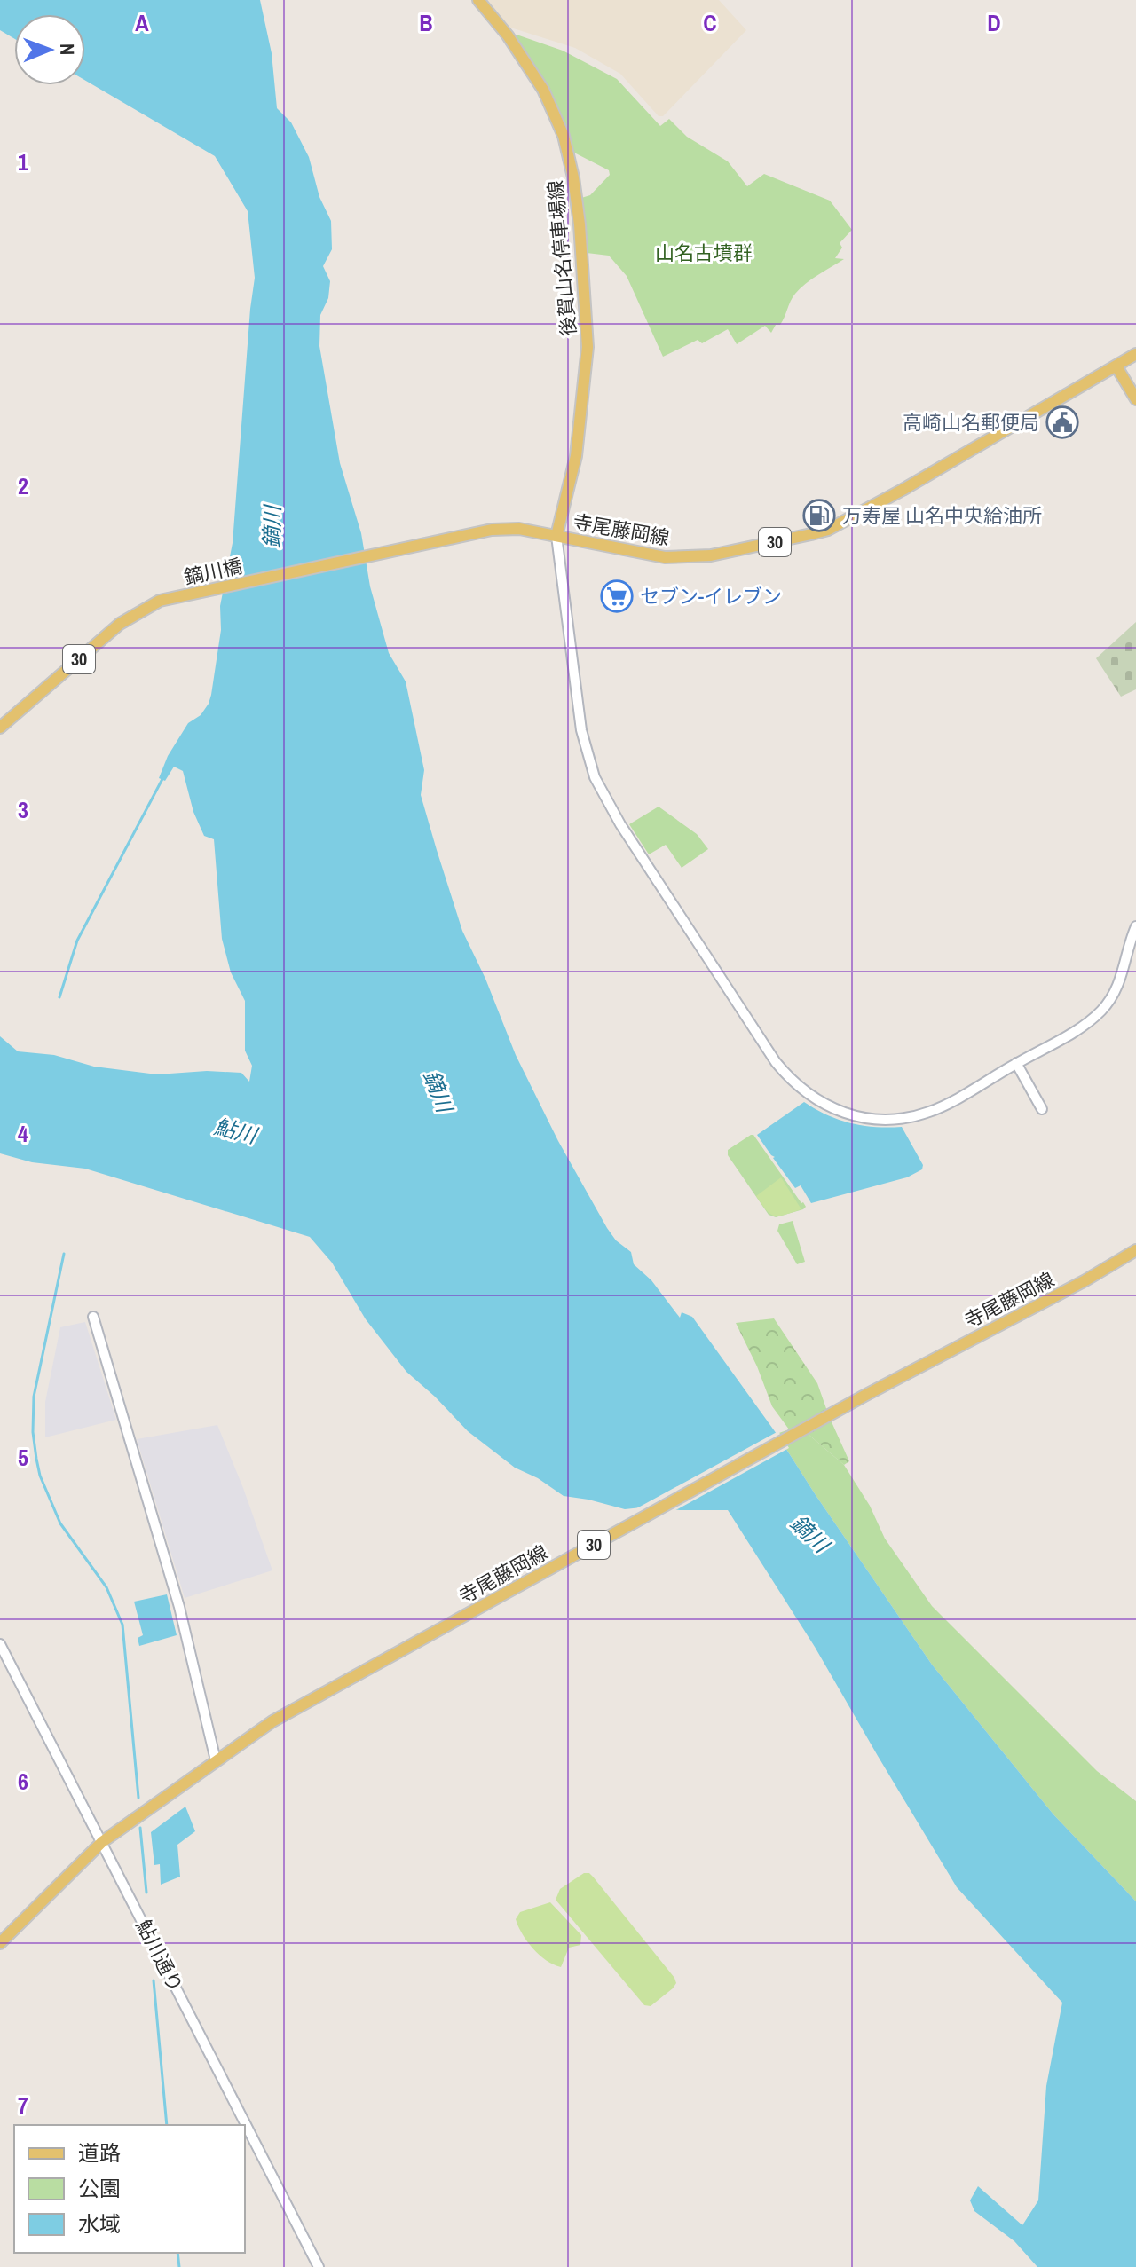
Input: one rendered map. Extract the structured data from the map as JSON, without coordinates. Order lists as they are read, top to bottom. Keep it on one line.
{"streets":{"main road":["後賀山名停車場線","寺尾藤岡線","30","鏑川橋"],"street":["鮎川通り"]},"crossings":[["後賀山名停車場線","寺尾藤岡線"],["寺尾藤岡線","鏑川橋"],["寺尾藤岡線","鮎川通り"]],"water":["鏑川","鮎川"],"parks":["山名古墳群"],"places":{"public building":["高崎山名郵便局"],"fuel station":["万寿屋 山名中央給油所"],"supermarket":["セブン-イレブン"]},"legend":["道路","公園","水域"],"north":"right","grid":{"columns":["A","B","C","D"],"rows":["1","2","3","4","5","6","7"]}}
